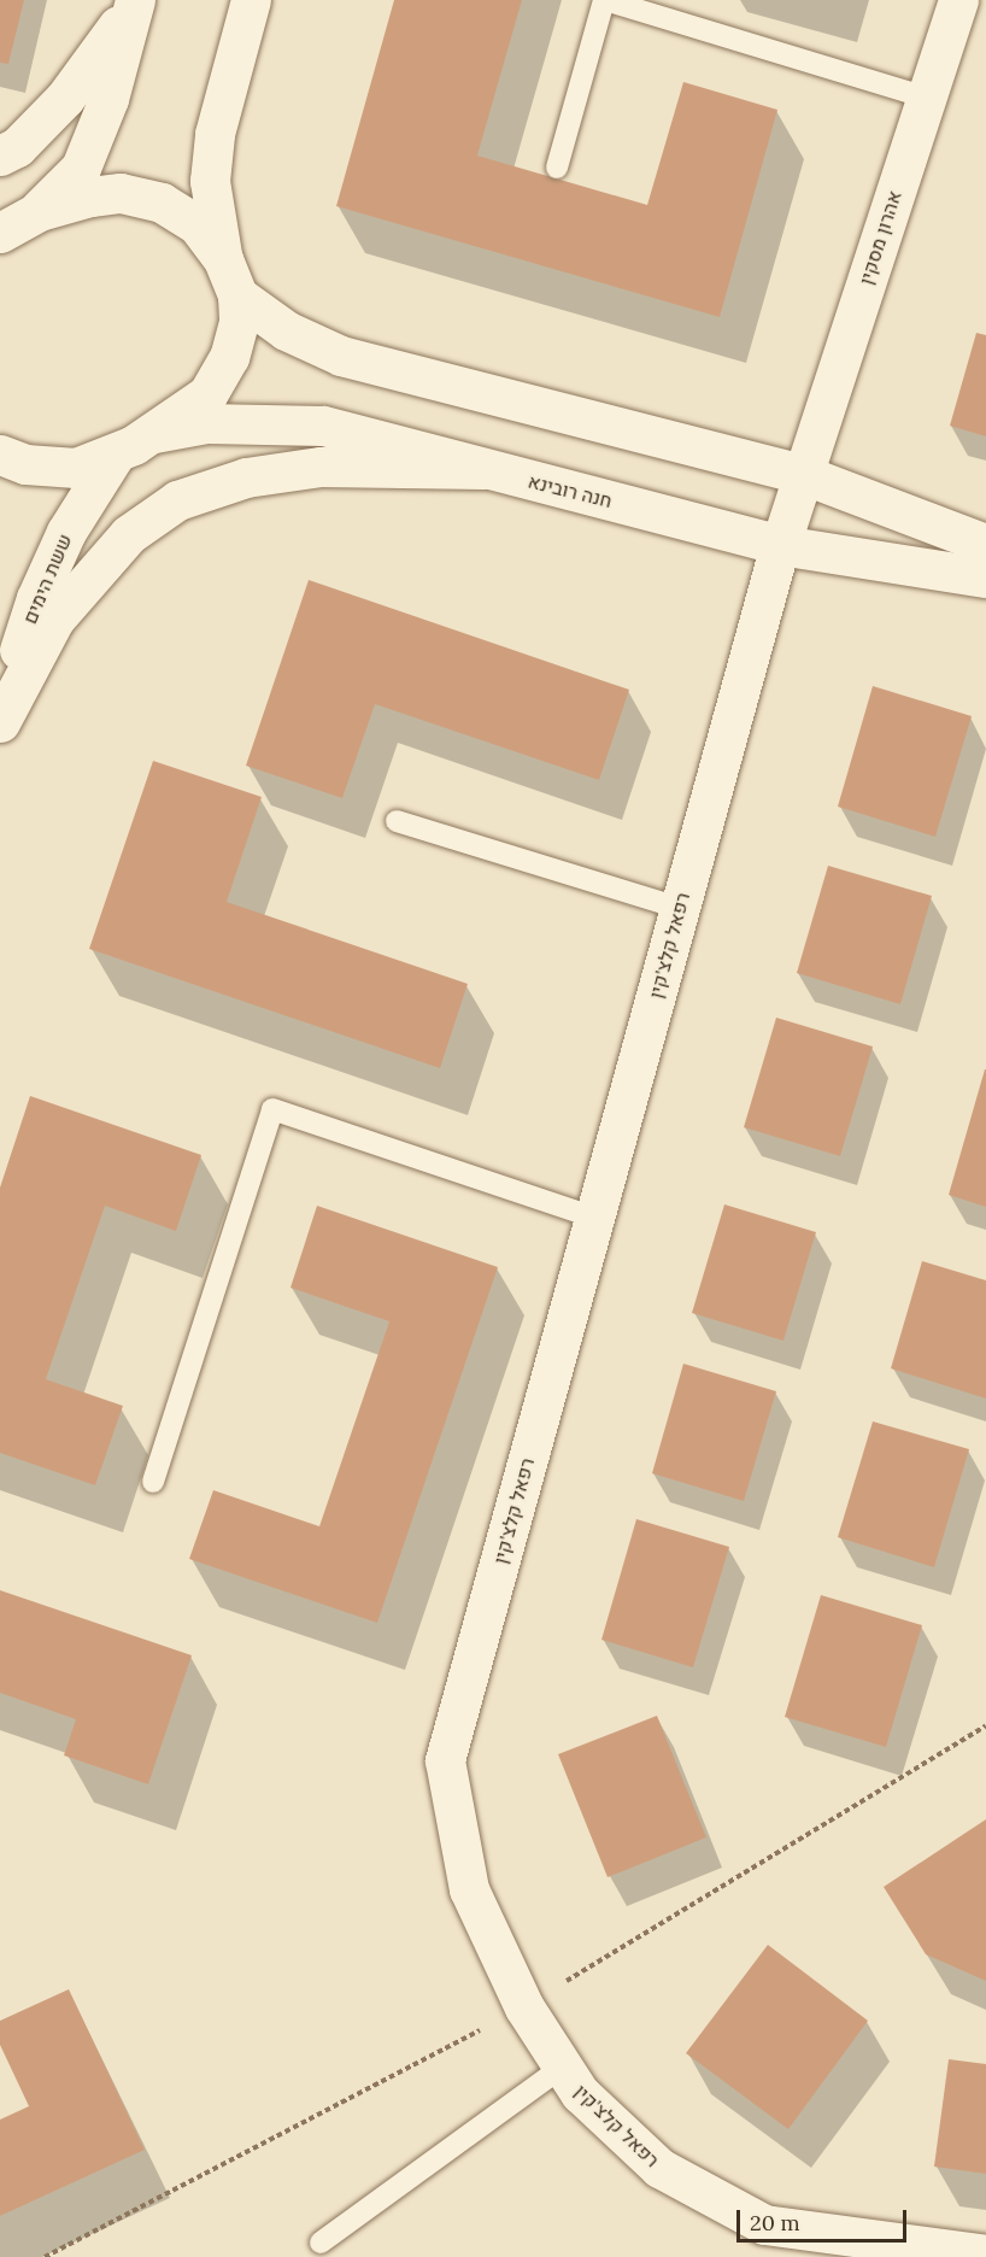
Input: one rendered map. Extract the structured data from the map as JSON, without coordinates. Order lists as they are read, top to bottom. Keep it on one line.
{"streets":{"street":["אהרון מסקין","חנה רובינא","ששת הימים","רפאל קלצ'קין"]},"crossings":[["אהרון מסקין","רפאל קלצ'קין"],["חנה רובינא","רפאל קלצ'קין"]],"scale_bar":"20 m"}
